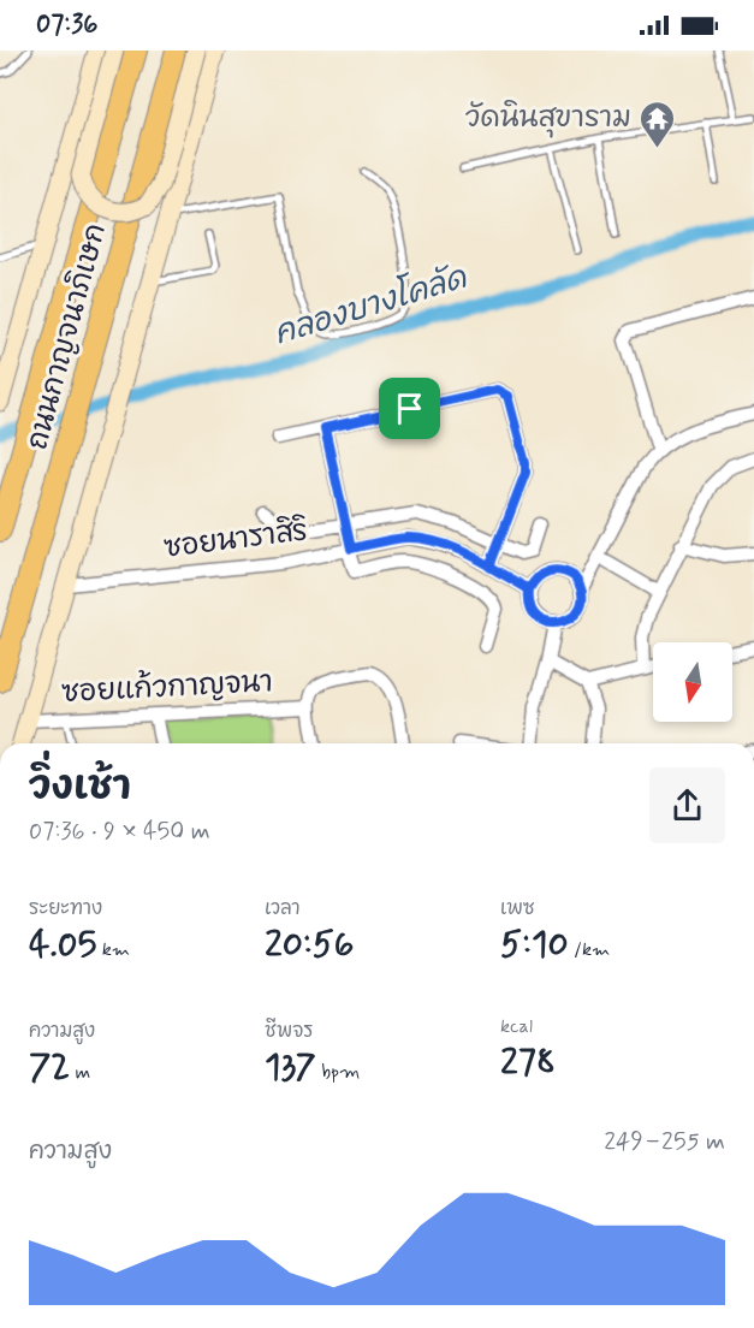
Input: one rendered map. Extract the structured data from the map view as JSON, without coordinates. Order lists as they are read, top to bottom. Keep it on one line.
{"streets":{"highway":["ถนนกาญจนาภิเษก"],"street":["ซอยนาราสิริ","ซอยแก้วกาญจนา"]},"water":["คลองบางโคลัด"],"places":{"temple":["วัดนินสุขาราม"]},"north":"bottom","page":{"status":"07:36","heading":["วิ่งเช้า","07:36 · 9 × 450 m"],"stats":[["ระยะทาง","4.05 km"],["เวลา","20:56"],["เพซ","5:10 /km"],["ความสูง","72 m"],["ชีพจร","137 bpm"],["kcal","278"]],"chart":["ความสูง","249–255 m"]}}
